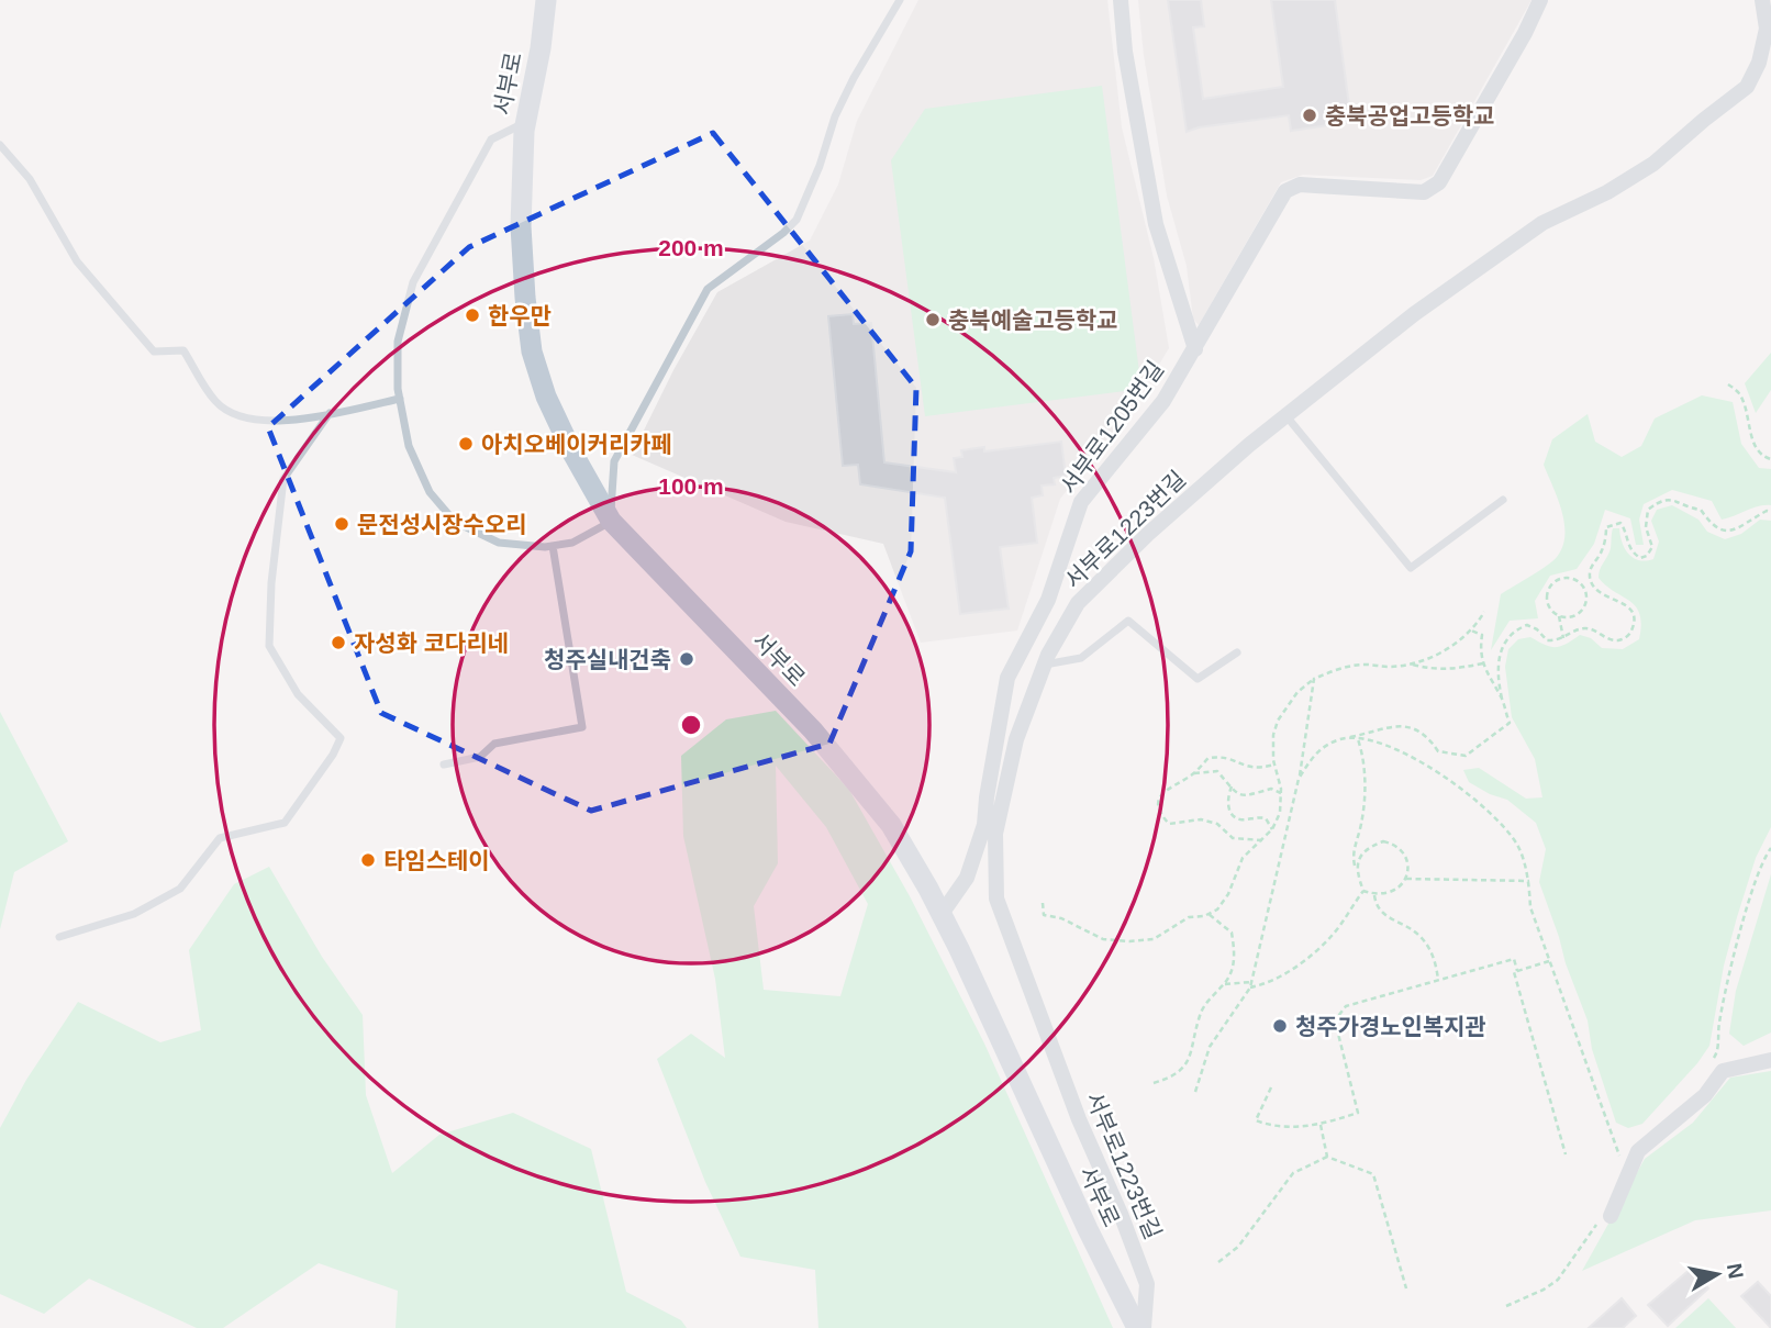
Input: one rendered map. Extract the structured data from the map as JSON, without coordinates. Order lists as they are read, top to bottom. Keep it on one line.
{"streets":{"main road":["서부로"],"street":["서부로1205번길","서부로1223번길"]},"crossings":[["서부로","서부로1205번길"],["서부로","서부로1223번길"]],"places":["충북공업고등학교","한우만","충북예술고등학교","아치오베이커리카페","문전성시장수오리","자성화 코다리네","청주실내건축","타임스테이","청주가경노인복지관"],"north":"right","rings":["200 m","100 m"]}
